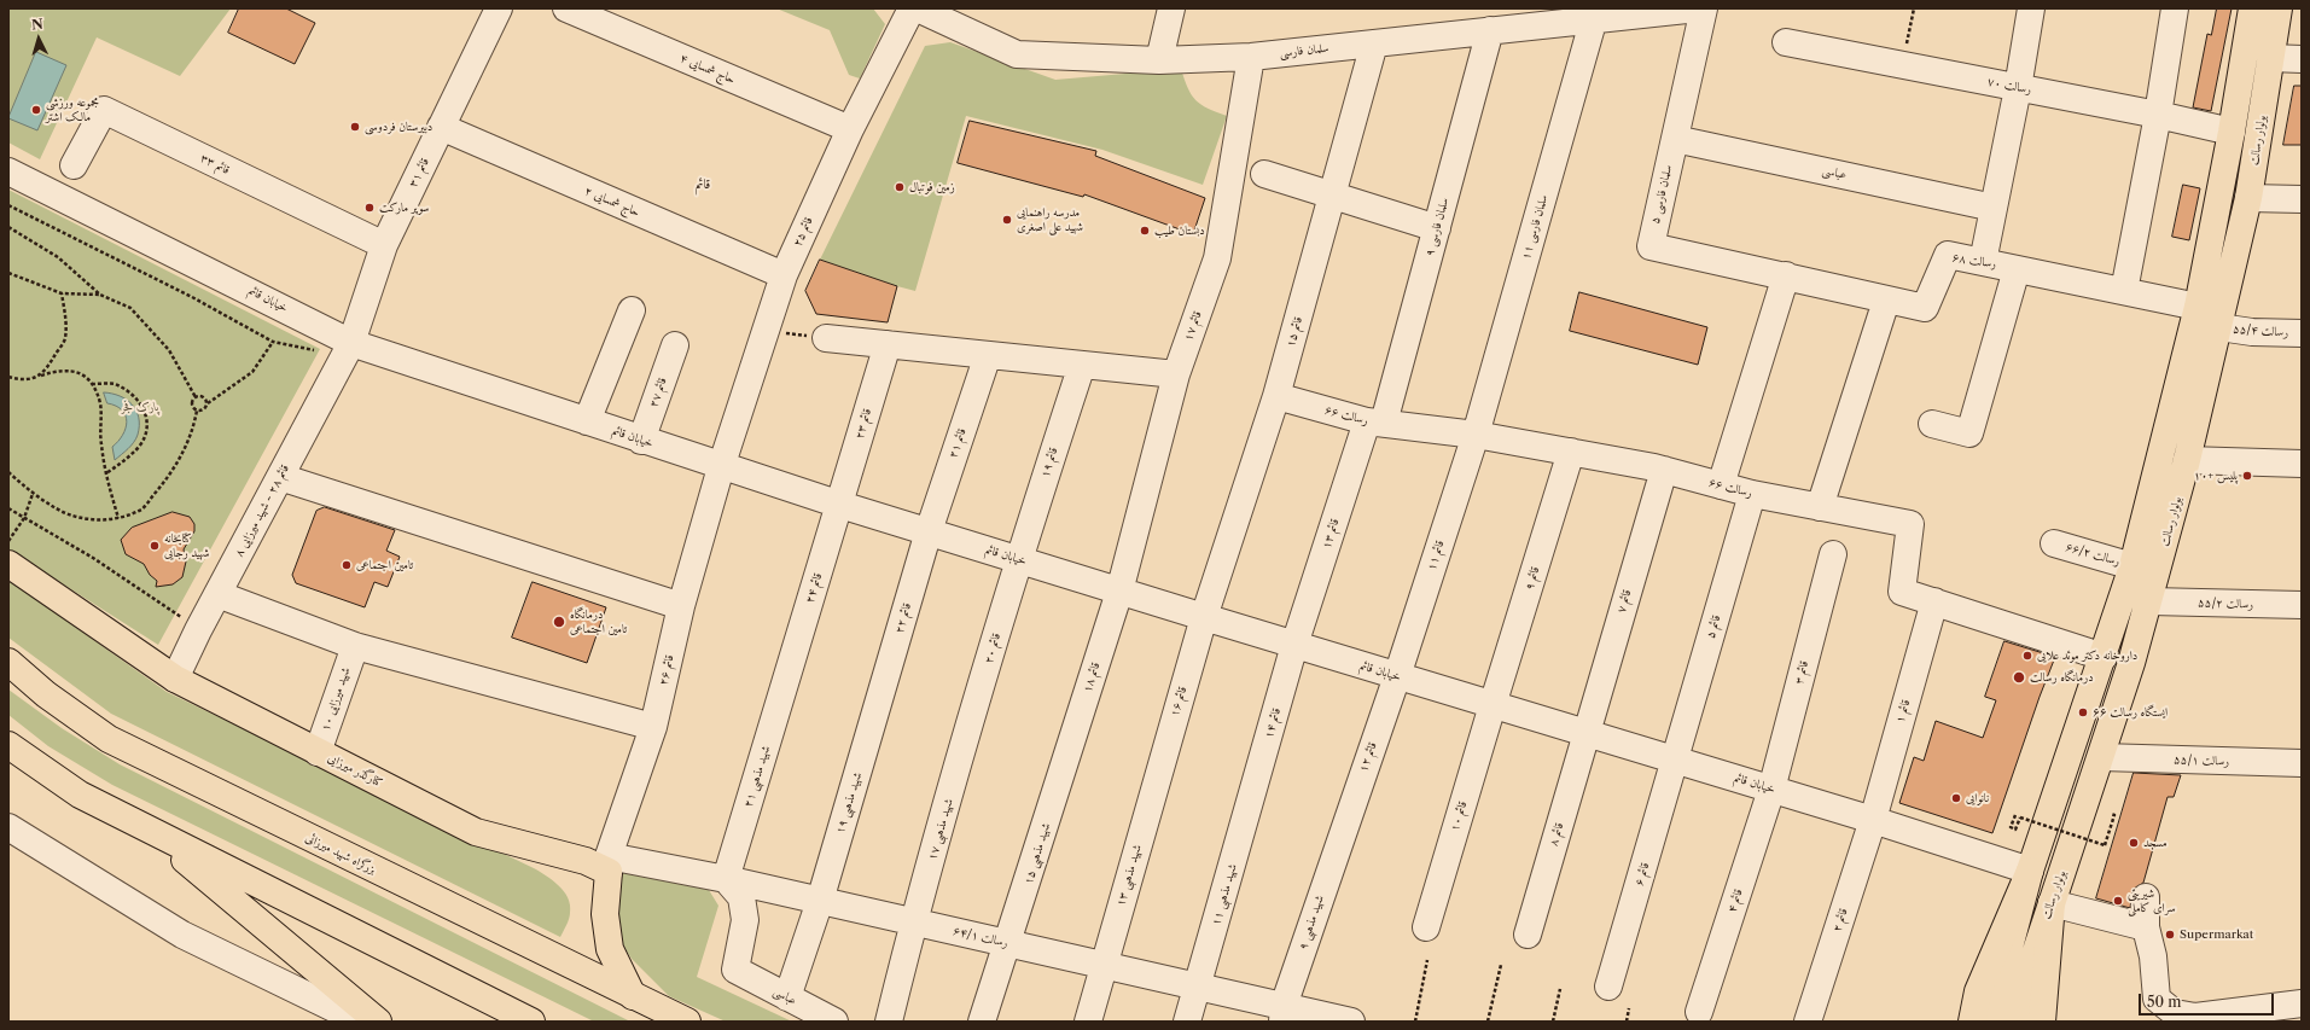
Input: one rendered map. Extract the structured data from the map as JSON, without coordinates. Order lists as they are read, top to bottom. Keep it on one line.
{"streets":{"main road":["بولوار رسالت","کنارگذر میرزایی","بزرگراه شهید میرزائی"],"street":["سلمان فارسی","حاج شمسایی ۴","رسالت ۷۰","قائم ۳۳","قائم ۳۱","عباسی","سلمان فارسی ۵","حاج شمسایی ۲","سلمان فارسی ۹","سلمان فارسی ۱۱","قائم ۲۵","رسالت ۶۸","خیابان قائم","قائم ۱۷","رسالت ۵۵/۴","قائم ۱۵","قائم ۲۷","رسالت ۶۶","قائم ۲۳","قائم ۲۱","قائم ۱۹","قائم ۲۸ - شهید میرزایی ۸","قائم ۱۳","رسالت ۶۶/۲","قائم ۱۱","قائم ۹","قائم ۲۴","قائم ۷","رسالت ۵۵/۲","قائم ۲۲","قائم ۵","قائم ۲۰","قائم ۲۶","قائم ۳","قائم ۱۸","شهید میرزایی ۱۰","قائم ۱۶","قائم ۱","قائم ۱۴","قائم ۱۲","رسالت ۵۵/۱","شهید مذهبی ۲۱","شهید مذهبی ۱۹","قائم ۱۰","شهید مذهبی ۱۷","قائم ۸","شهید مذهبی ۱۵","قائم ۶","شهید مذهبی ۱۳","شهید مذهبی ۱۱","قائم ۴","قائم ۲","شهید مذهبی ۹","رسالت ۶۴/۱"]},"crossings":[["سلمان فارسی","سلمان فارسی ۹"],["سلمان فارسی","سلمان فارسی ۱۱"],["سلمان فارسی","قائم ۱۷"],["سلمان فارسی","قائم ۱۵"],["حاج شمسایی ۴","قائم ۲۵"],["بولوار رسالت","رسالت ۵۵/۴"],["بولوار رسالت","رسالت ۵۵/۲"],["بولوار رسالت","رسالت ۵۵/۱"],["قائم ۳۳","قائم ۳۱"],["قائم ۳۱","حاج شمسایی ۲"],["قائم ۳۱","خیابان قائم"],["قائم ۳۱","قائم ۲۸ - شهید میرزایی ۸"],["عباسی","سلمان فارسی ۵"],["عباسی","شهید مذهبی ۲۱"],["عباسی","شهید مذهبی ۱۹"],["عباسی","رسالت ۶۴/۱"],["سلمان فارسی ۵","رسالت ۶۸"],["حاج شمسایی ۲","قائم ۲۵"],["سلمان فارسی ۹","رسالت ۶۶"],["سلمان فارسی ۹","قائم ۱۳"],["سلمان فارسی ۱۱","رسالت ۶۶"],["سلمان فارسی ۱۱","قائم ۱۱"],["قائم ۲۵","خیابان قائم"],["قائم ۲۵","قائم ۲۶"],["خیابان قائم","قائم ۱۷"],["خیابان قائم","قائم ۱۵"],["خیابان قائم","قائم ۲۷"],["خیابان قائم","قائم ۲۳"],["خیابان قائم","قائم ۲۱"],["خیابان قائم","قائم ۱۹"],["خیابان قائم","قائم ۲۸ - شهید میرزایی ۸"],["خیابان قائم","قائم ۱۳"],["خیابان قائم","قائم ۱۱"],["خیابان قائم","قائم ۹"],["خیابان قائم","قائم ۲۴"],["خیابان قائم","قائم ۷"],["خیابان قائم","قائم ۲۲"],["خیابان قائم","قائم ۵"],["خیابان قائم","قائم ۲۰"],["خیابان قائم","قائم ۲۶"],["خیابان قائم","قائم ۳"],["خیابان قائم","قائم ۱۸"],["خیابان قائم","قائم ۱۶"],["خیابان قائم","قائم ۱"],["خیابان قائم","قائم ۱۴"],["خیابان قائم","قائم ۱۲"],["خیابان قائم","قائم ۱۰"],["خیابان قائم","قائم ۸"],["خیابان قائم","قائم ۶"],["خیابان قائم","قائم ۴"],["خیابان قائم","قائم ۲"],["قائم ۱۷","قائم ۱۸"],["قائم ۱۵","رسالت ۶۶"],["قائم ۱۵","قائم ۱۶"],["رسالت ۶۶","قائم ۱۳"],["رسالت ۶۶","قائم ۱۱"],["رسالت ۶۶","قائم ۹"],["رسالت ۶۶","قائم ۷"],["رسالت ۶۶","قائم ۵"],["رسالت ۶۶","قائم ۱"],["قائم ۲۳","قائم ۲۴"],["قائم ۲۱","قائم ۲۲"],["قائم ۱۹","قائم ۲۰"],["قائم ۲۸ - شهید میرزایی ۸","کنارگذر میرزایی"],["قائم ۱۳","قائم ۱۴"],["قائم ۱۱","قائم ۱۲"],["قائم ۹","قائم ۱۰"],["قائم ۲۴","شهید مذهبی ۲۱"],["قائم ۷","قائم ۸"],["قائم ۲۲","شهید مذهبی ۱۹"],["قائم ۵","قائم ۶"],["قائم ۲۰","شهید مذهبی ۱۷"],["قائم ۲۶","کنارگذر میرزایی"],["قائم ۲۶","رسالت ۶۴/۱"],["قائم ۳","قائم ۴"],["قائم ۱۸","شهید مذهبی ۱۵"],["شهید میرزایی ۱۰","کنارگذر میرزایی"],["قائم ۱۶","شهید مذهبی ۱۳"],["قائم ۱","قائم ۲"],["قائم ۱۴","شهید مذهبی ۱۱"],["قائم ۱۲","شهید مذهبی ۹"],["کنارگذر میرزایی","رسالت ۶۴/۱"],["شهید مذهبی ۲۱","رسالت ۶۴/۱"],["شهید مذهبی ۱۹","رسالت ۶۴/۱"],["شهید مذهبی ۱۷","رسالت ۶۴/۱"],["شهید مذهبی ۱۵","رسالت ۶۴/۱"],["شهید مذهبی ۱۳","رسالت ۶۴/۱"],["شهید مذهبی ۱۱","رسالت ۶۴/۱"],["شهید مذهبی ۹","رسالت ۶۴/۱"]],"districts":["قائم"],"parks":["پارک فجر"],"places":["مجموعه ورزشی مالک اشتر","دبیرستان فردوسی","زمین فوتبال","سوپر مارکت","مدرسه راهنمایی شهید علی اصغری","دبستان طیب","پلیس +۱۰","کتابخانه شهید رجایی","تامین اجتماعی","درمانگاه تامین اجتماعی","داروخانه دکتر موئد علایی","درمانگاه رسالت","ایستگاه رسالت ۶۶","نانوایی","مسجد","شیرینی سرای کاملی","Supermarkat"],"scale_bar":"50 m","north":"top"}
